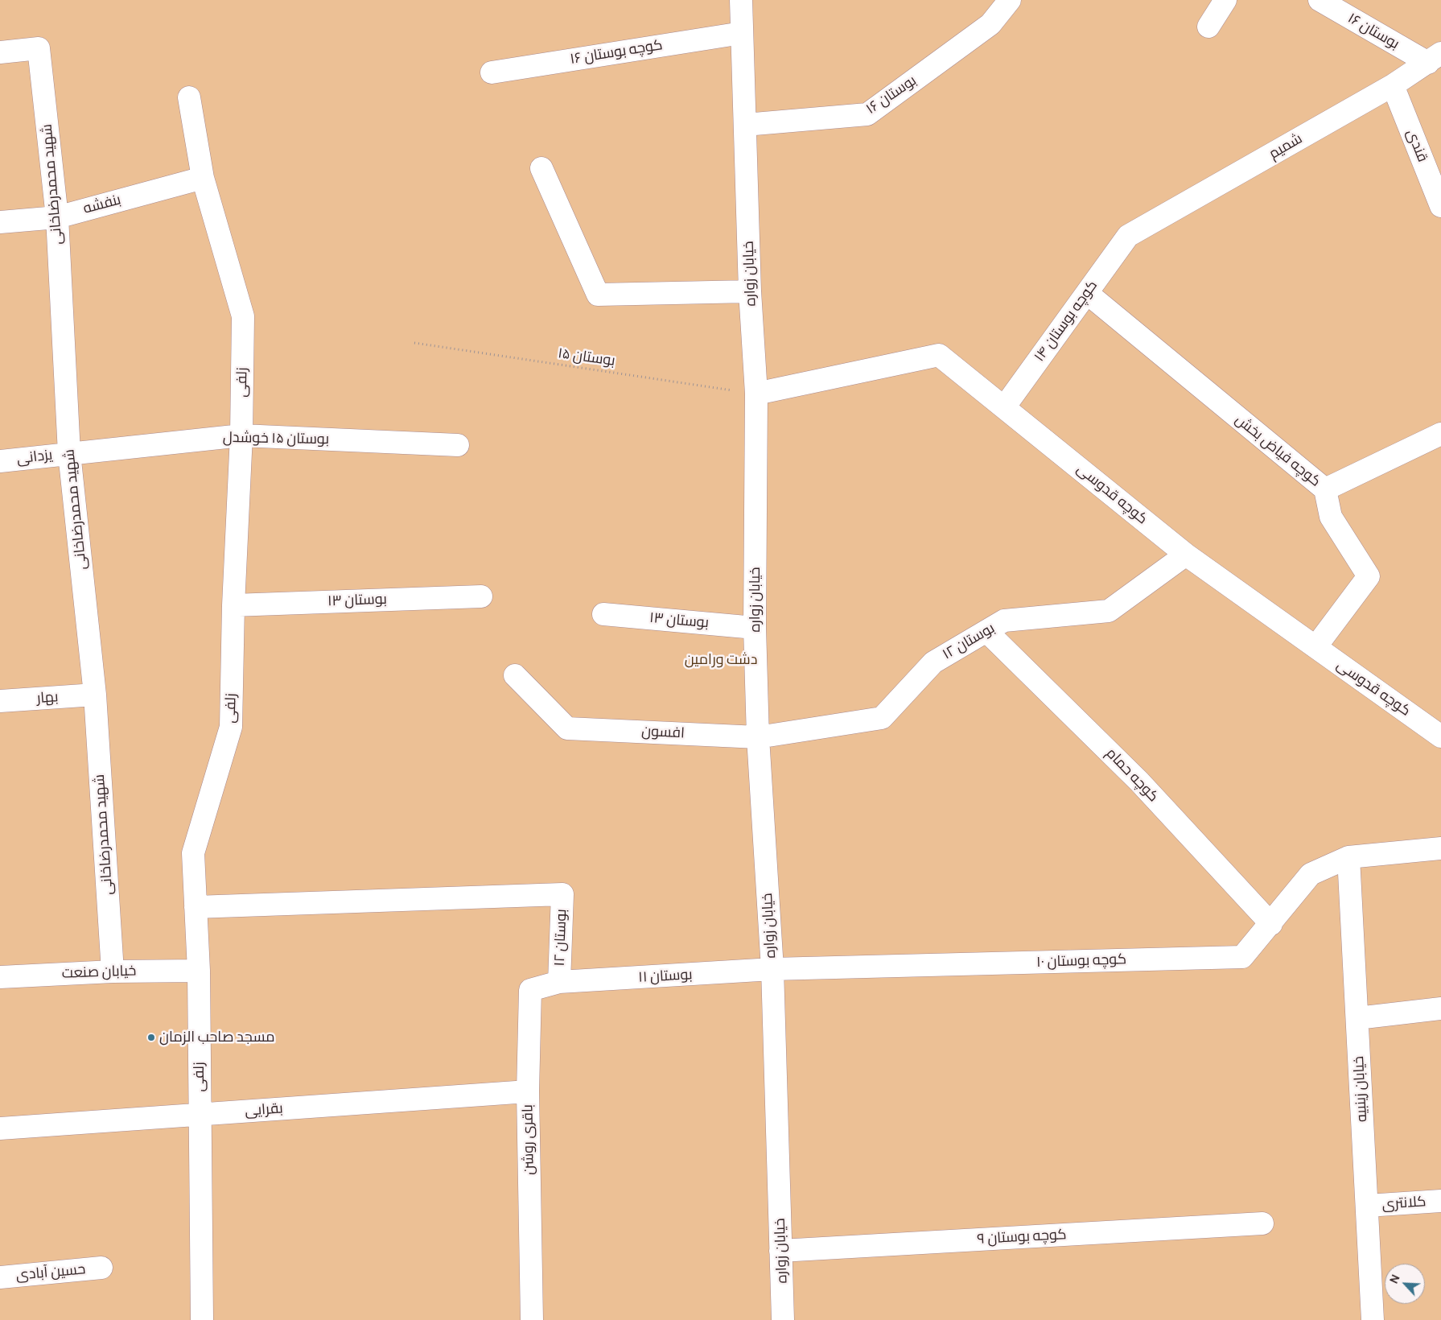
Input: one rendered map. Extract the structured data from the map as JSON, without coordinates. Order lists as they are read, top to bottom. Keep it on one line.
{"streets":{"street":["بوستان ۱۶","کوچه بوستان ۱۶","قندی","شمیم","شهید محمدرضاخانی","بنفشه","خیابان زواره","کوچه بوستان ۱۴","زلفی","بوستان ۱۵ خوشدل","کوچه فیاض بخش","یزدانی","کوچه قدوسی","بوستان ۱۳","بوستان ۱۲","بهار","افسون","کوچه حمام","کوچه بوستان ۱۰","خیابان صنعت","بوستان ۱۱","خیابان زینبیه","بقرایی","باقری روشن","کلانتری","کوچه بوستان ۹","حسین آبادی"],"path":["بوستان ۱۵"]},"crossings":[["بوستان ۱۶","شمیم"],["بوستان ۱۶","خیابان زواره"],["کوچه بوستان ۱۶","خیابان زواره"],["قندی","شمیم"],["شمیم","کوچه بوستان ۱۴"],["شهید محمدرضاخانی","بنفشه"],["شهید محمدرضاخانی","بوستان ۱۵ خوشدل"],["شهید محمدرضاخانی","یزدانی"],["شهید محمدرضاخانی","بهار"],["شهید محمدرضاخانی","خیابان صنعت"],["بنفشه","زلفی"],["خیابان زواره","بوستان ۱۵"],["خیابان زواره","کوچه قدوسی"],["خیابان زواره","بوستان ۱۳"],["خیابان زواره","بوستان ۱۲"],["خیابان زواره","افسون"],["خیابان زواره","کوچه بوستان ۱۰"],["خیابان زواره","بوستان ۱۱"],["خیابان زواره","کوچه بوستان ۹"],["کوچه بوستان ۱۴","کوچه فیاض بخش"],["کوچه بوستان ۱۴","کوچه قدوسی"],["بوستان ۱۵","کوچه قدوسی"],["زلفی","بوستان ۱۵ خوشدل"],["زلفی","بوستان ۱۳"],["زلفی","بوستان ۱۲"],["زلفی","خیابان صنعت"],["زلفی","بقرایی"],["بوستان ۱۵ خوشدل","یزدانی"],["کوچه فیاض بخش","کوچه قدوسی"],["کوچه قدوسی","بوستان ۱۲"],["بوستان ۱۲","افسون"],["بوستان ۱۲","کوچه حمام"],["بوستان ۱۲","بوستان ۱۱"],["بوستان ۱۲","باقری روشن"],["کوچه حمام","کوچه بوستان ۱۰"],["کوچه بوستان ۱۰","بوستان ۱۱"],["کوچه بوستان ۱۰","خیابان زینبیه"],["بوستان ۱۱","باقری روشن"],["خیابان زینبیه","کلانتری"],["بقرایی","باقری روشن"]],"parks":["دشت ورامین"],"places":["مسجد صاحب الزمان"],"north":"top left"}
